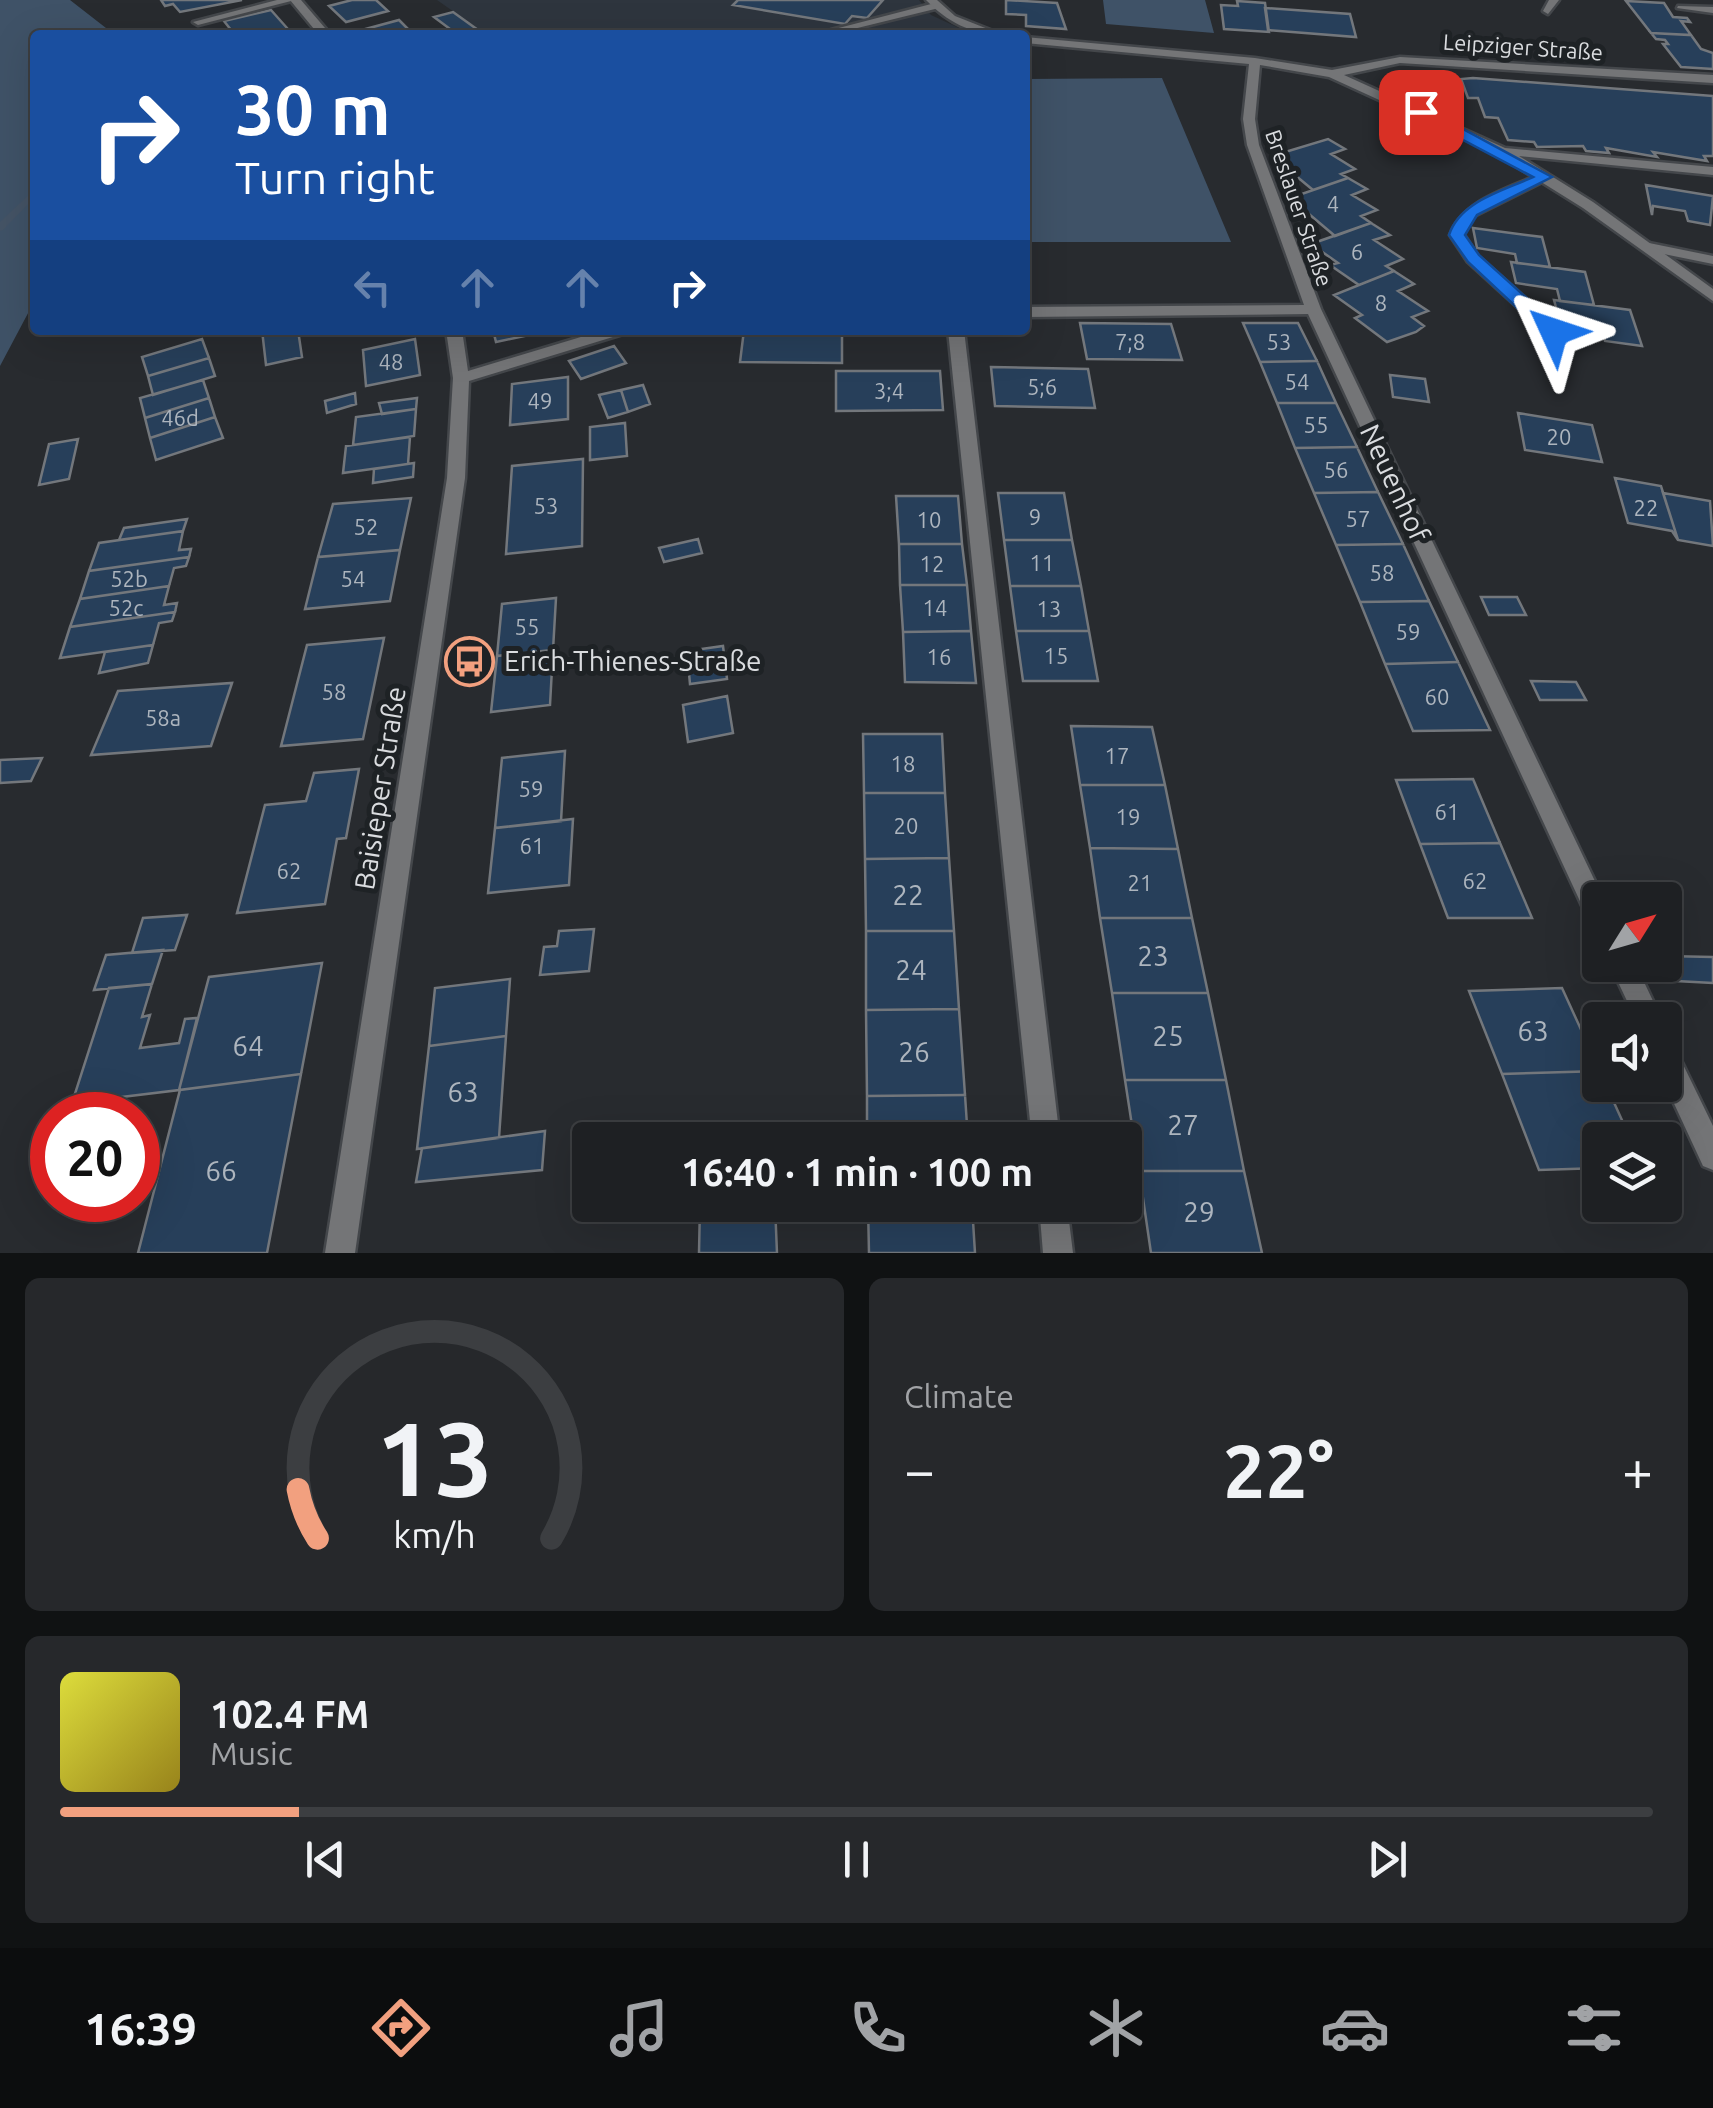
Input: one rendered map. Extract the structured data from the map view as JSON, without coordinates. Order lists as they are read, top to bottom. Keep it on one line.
{"streets":{"street":["Leipziger Straße","Breslauer Straße","Neuenhof","Baisieper Straße"]},"crossings":[["Breslauer Straße","Neuenhof"]],"places":{"bus stop":["Erich-Thienes-Straße"]},"house_numbers":["4","6","8","7;8","53","48","54","5;6","3;4","49","46d","55","20","56","53","22","9","57","10","52","11","12","58","52b","54","52c","14","13","55","59","15","16","58","60","58a","17","18","59","61","19","20","61","62","62","21","22","23","24","63","25","64","26","63","27","66","29"],"north":"top right","page":{"turn":["30 m","Turn right"],"limit":"20","trip":"16:40 · 1 min · 100 m","tile":"Climate","heat":["−","22°","+"],"song":["102.4 FM","Music"],"tabs":"16:39","gauge":["13","km/h"]}}
